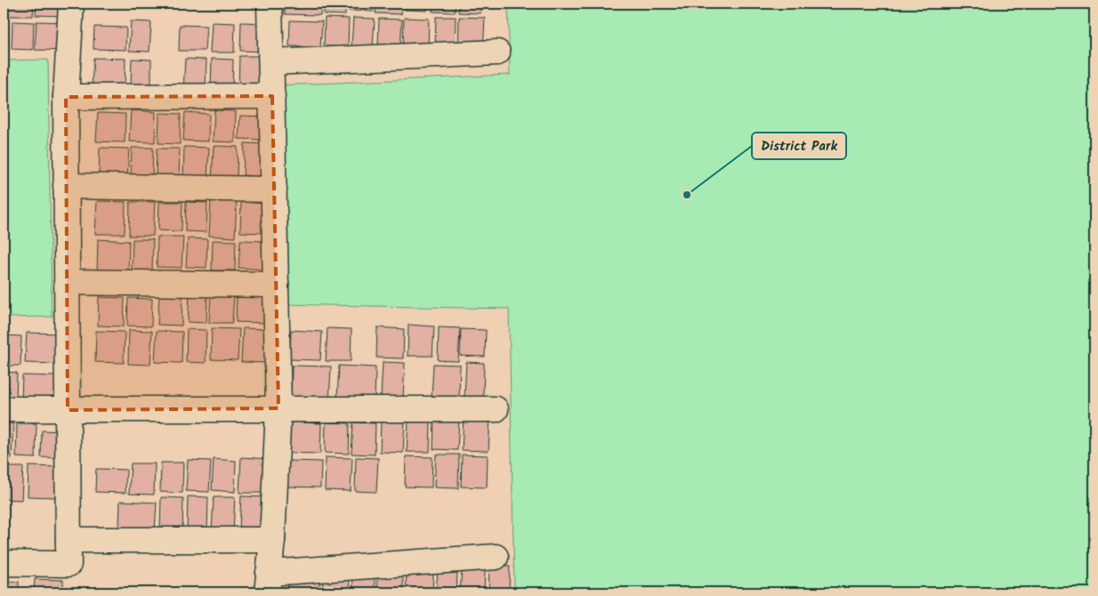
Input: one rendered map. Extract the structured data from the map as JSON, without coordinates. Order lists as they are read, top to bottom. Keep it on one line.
{"places":["District Park"]}
